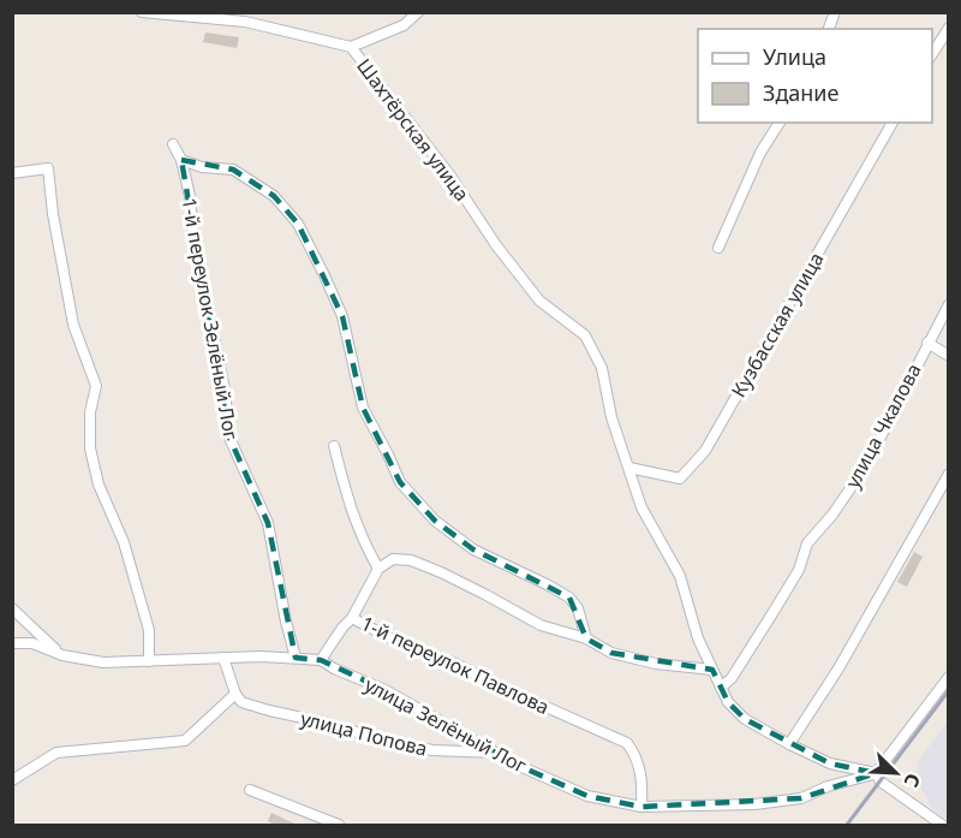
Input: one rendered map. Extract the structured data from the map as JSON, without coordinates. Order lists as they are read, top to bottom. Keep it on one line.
{"streets":{"street":["Шахтёрская улица","1-й переулок Зелёный Лог","Кузбасская улица","улица Чкалова","1-й переулок Павлова","улица Зелёный Лог","улица Попова"]},"crossings":[["Шахтёрская улица","Кузбасская улица"],["Шахтёрская улица","улица Чкалова"],["Шахтёрская улица","улица Зелёный Лог"],["1-й переулок Зелёный Лог","улица Зелёный Лог"],["1-й переулок Павлова","улица Зелёный Лог"],["улица Зелёный Лог","улица Попова"]],"legend":["Улица","Здание"],"north":"bottom right"}
